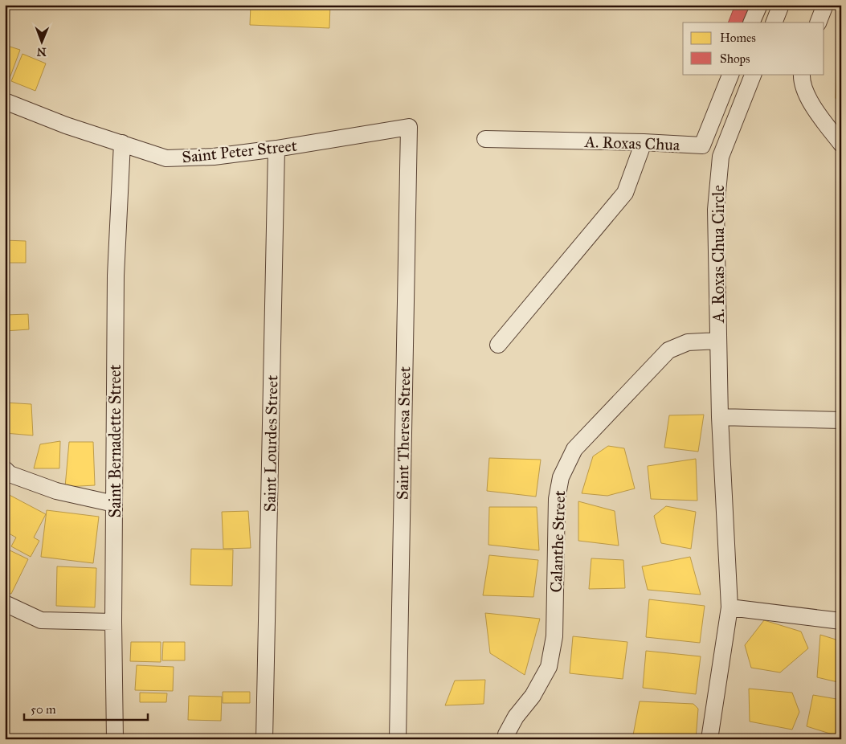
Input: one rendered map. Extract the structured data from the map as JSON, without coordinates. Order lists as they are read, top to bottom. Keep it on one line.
{"streets":{"street":["A. Roxas Chua","Saint Peter Street","A. Roxas Chua Circle","Saint Theresa Street","Saint Bernadette Street","Saint Lourdes Street","Calanthe Street"]},"crossings":[["Saint Peter Street","Saint Theresa Street"],["Saint Peter Street","Saint Bernadette Street"],["Saint Peter Street","Saint Lourdes Street"],["A. Roxas Chua Circle","Calanthe Street"]],"legend":["Homes","Shops"],"scale_bar":"50 m","north":"bottom"}
